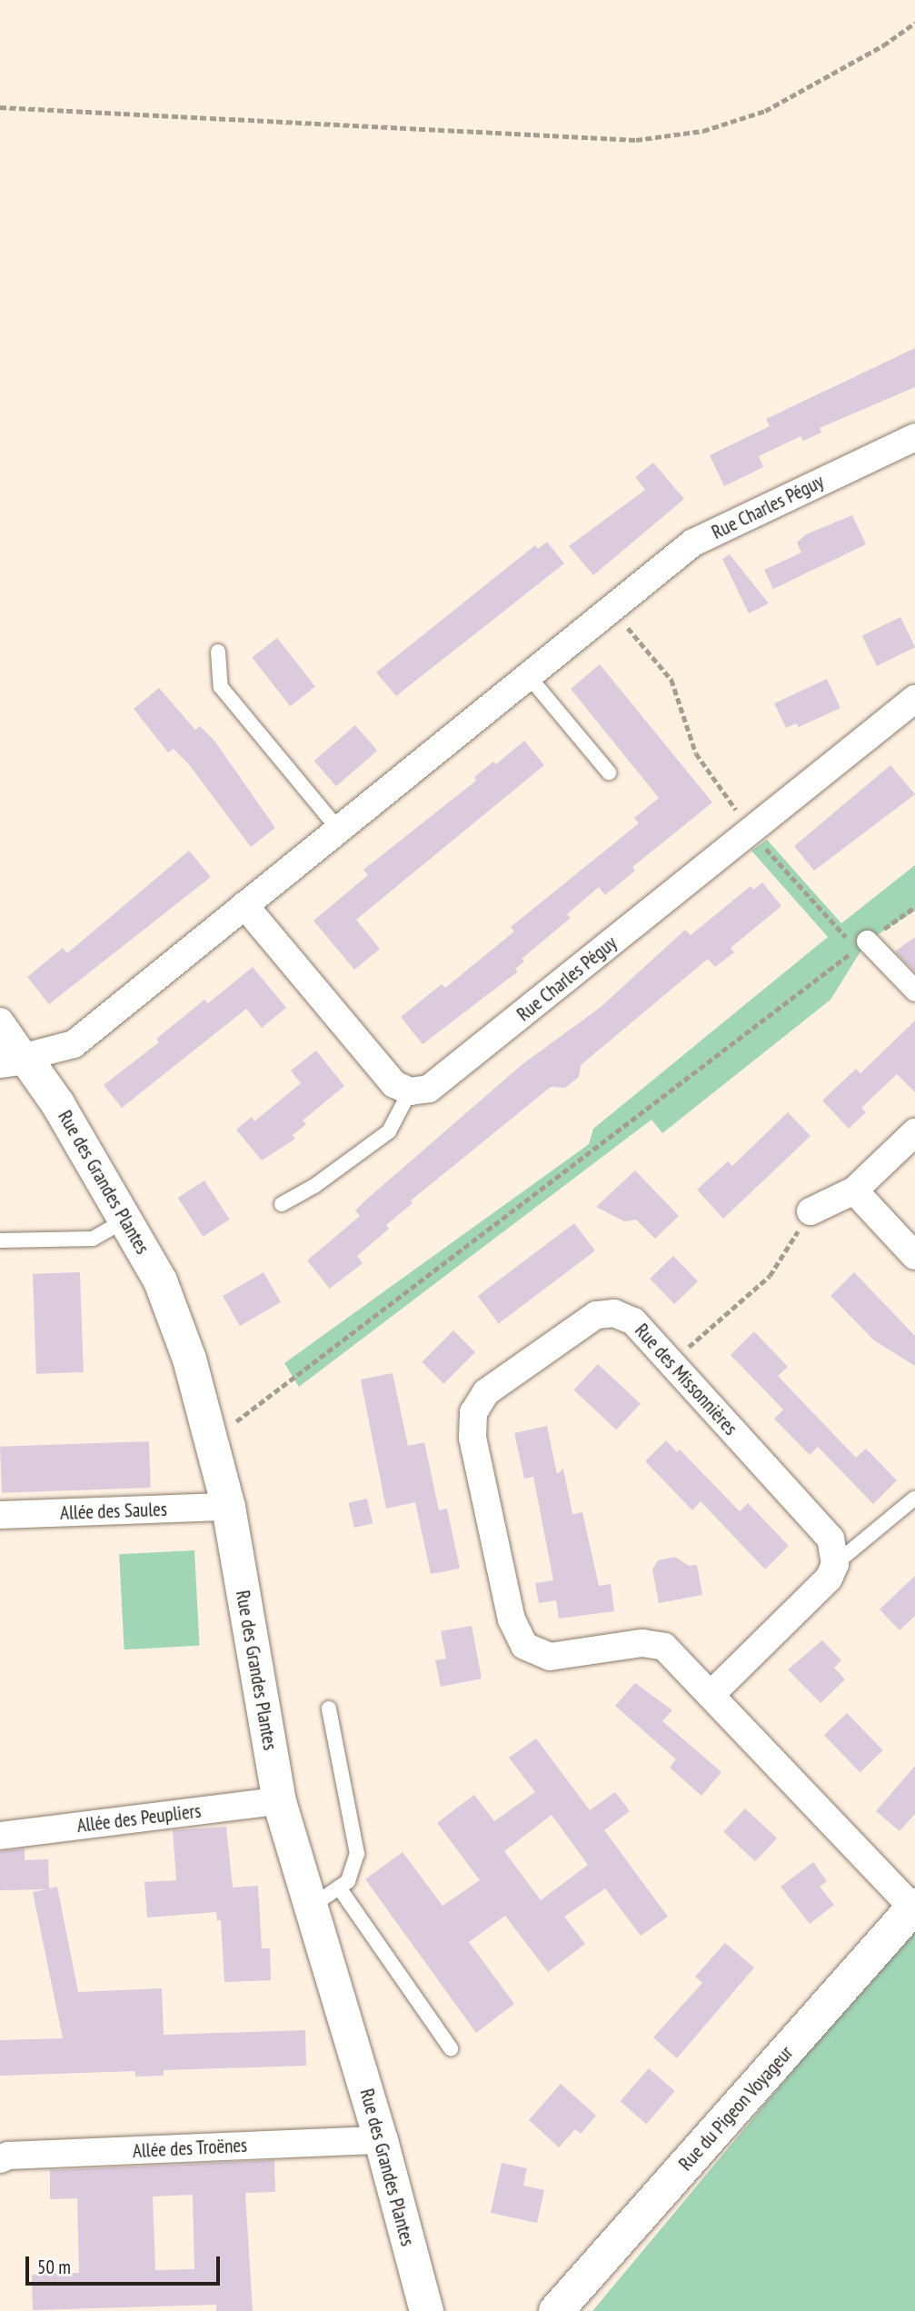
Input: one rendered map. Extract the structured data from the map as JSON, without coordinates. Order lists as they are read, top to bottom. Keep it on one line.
{"streets":{"main road":["Rue du Pigeon Voyageur"],"street":["Rue Charles Péguy","Rue des Grandes Plantes","Rue des Missonnières","Allée des Saules","Allée des Peupliers","Allée des Troënes"]},"crossings":[["Rue Charles Péguy","Rue des Grandes Plantes"],["Rue des Grandes Plantes","Allée des Saules"],["Rue des Grandes Plantes","Allée des Peupliers"],["Rue des Grandes Plantes","Allée des Troënes"],["Rue des Missonnières","Rue du Pigeon Voyageur"]],"scale_bar":"50 m"}
